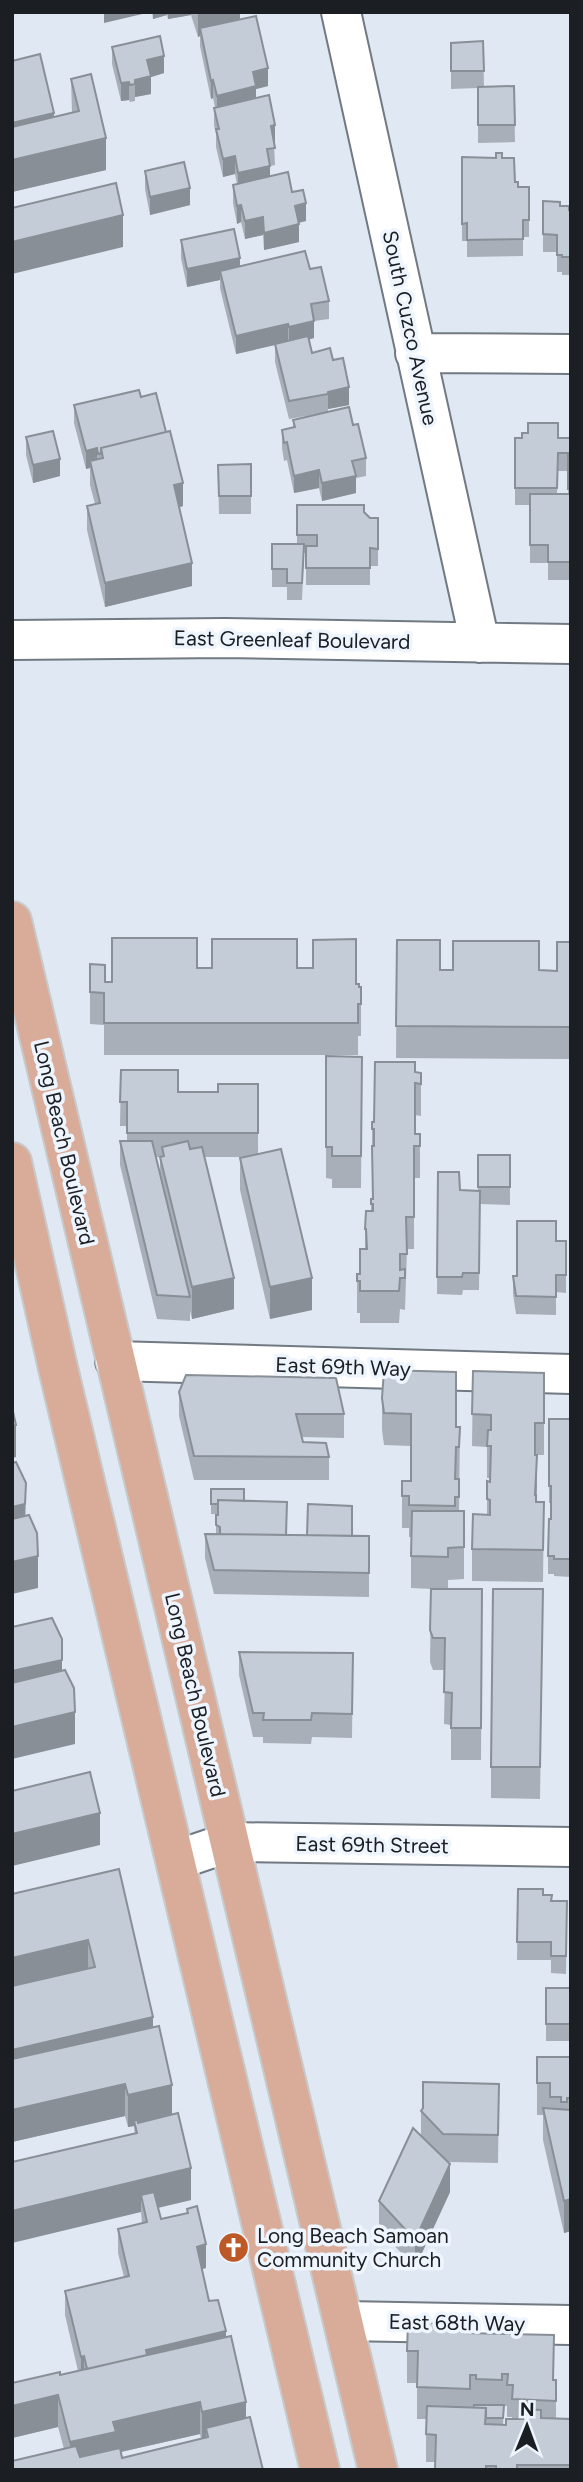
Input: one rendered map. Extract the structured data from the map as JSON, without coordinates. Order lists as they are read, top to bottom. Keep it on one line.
{"streets":{"main road":["Long Beach Boulevard"],"street":["South Cuzco Avenue","East Greenleaf Boulevard","East 69th Way","East 69th Street","East 68th Way"]},"crossings":[["South Cuzco Avenue","East Greenleaf Boulevard"],["Long Beach Boulevard","East 69th Way"],["Long Beach Boulevard","East 69th Street"],["Long Beach Boulevard","East 68th Way"]],"places":{"church":["Long Beach Samoan Community Church"]},"north":"top"}
